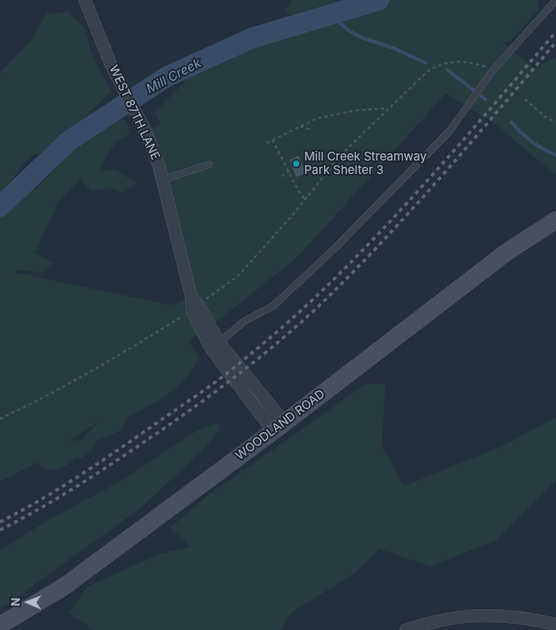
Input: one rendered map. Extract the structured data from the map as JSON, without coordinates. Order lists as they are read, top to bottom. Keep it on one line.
{"streets":{"main road":["WOODLAND ROAD"],"street":["WEST 87TH LANE"]},"crossings":[["WEST 87TH LANE","WOODLAND ROAD"]],"water":["Mill Creek"],"places":["Mill Creek Streamway Park Shelter 3"],"north":"left"}
